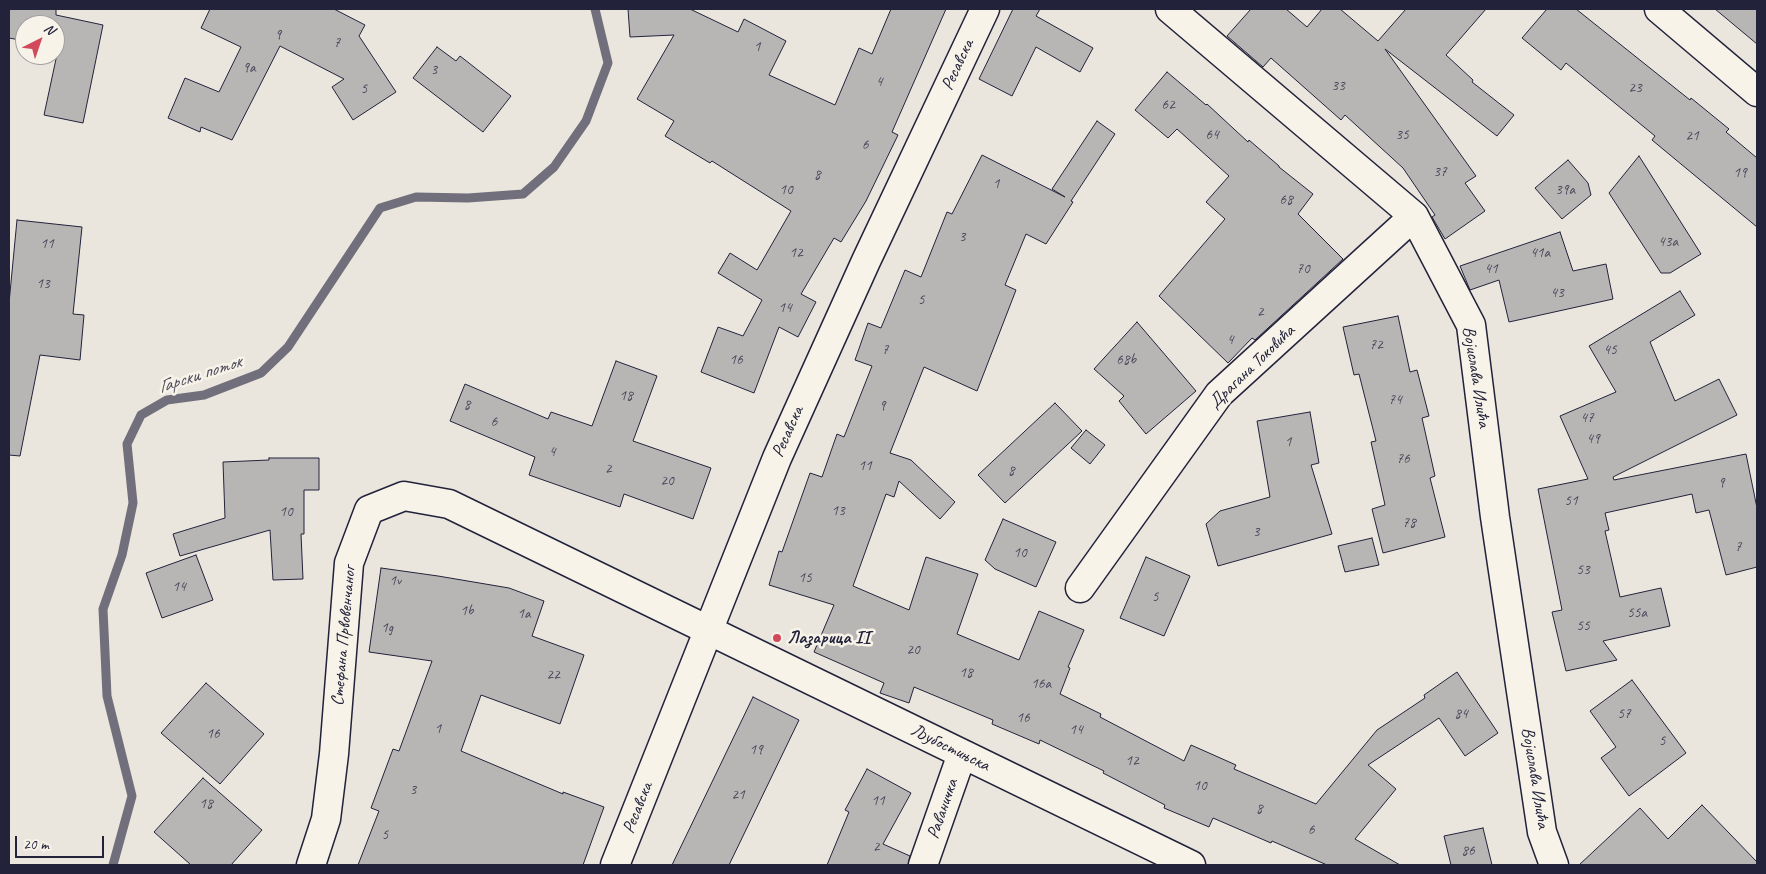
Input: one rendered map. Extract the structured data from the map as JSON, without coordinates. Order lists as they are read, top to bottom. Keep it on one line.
{"streets":{"street":["Ресавска","Драгана Токовића","Војислава Илића","Стефана Првовенчаног","Љубостињска","Раваничка"]},"crossings":[["Ресавска","Стефана Првовенчаног"],["Ресавска","Љубостињска"],["Драгана Токовића","Војислава Илића"],["Стефана Првовенчаног","Љубостињска"],["Љубостињска","Раваничка"]],"water":["Гарски поток"],"places":["Лазарица II"],"house_numbers":["9","7","1","9a","3","4","33","23","5","62","64","35","21","6","37","19","8","1","10","39a","68","3","43a","11","12","41a","70","41","13","43","5","14","2","4","72","7","45","16","68b","18","74","8","9","47","6","49","1","4","76","11","2","8","20","9","51","13","10","78","3","7","10","53","15","1v","14","5","1b","55a","1a","55","1g","20","18","22","16a","84","57","16","1","14","16","5","19","12","10","3","21","11","18","8","6","5","2","86"],"scale_bar":"20 m","north":"top right"}
